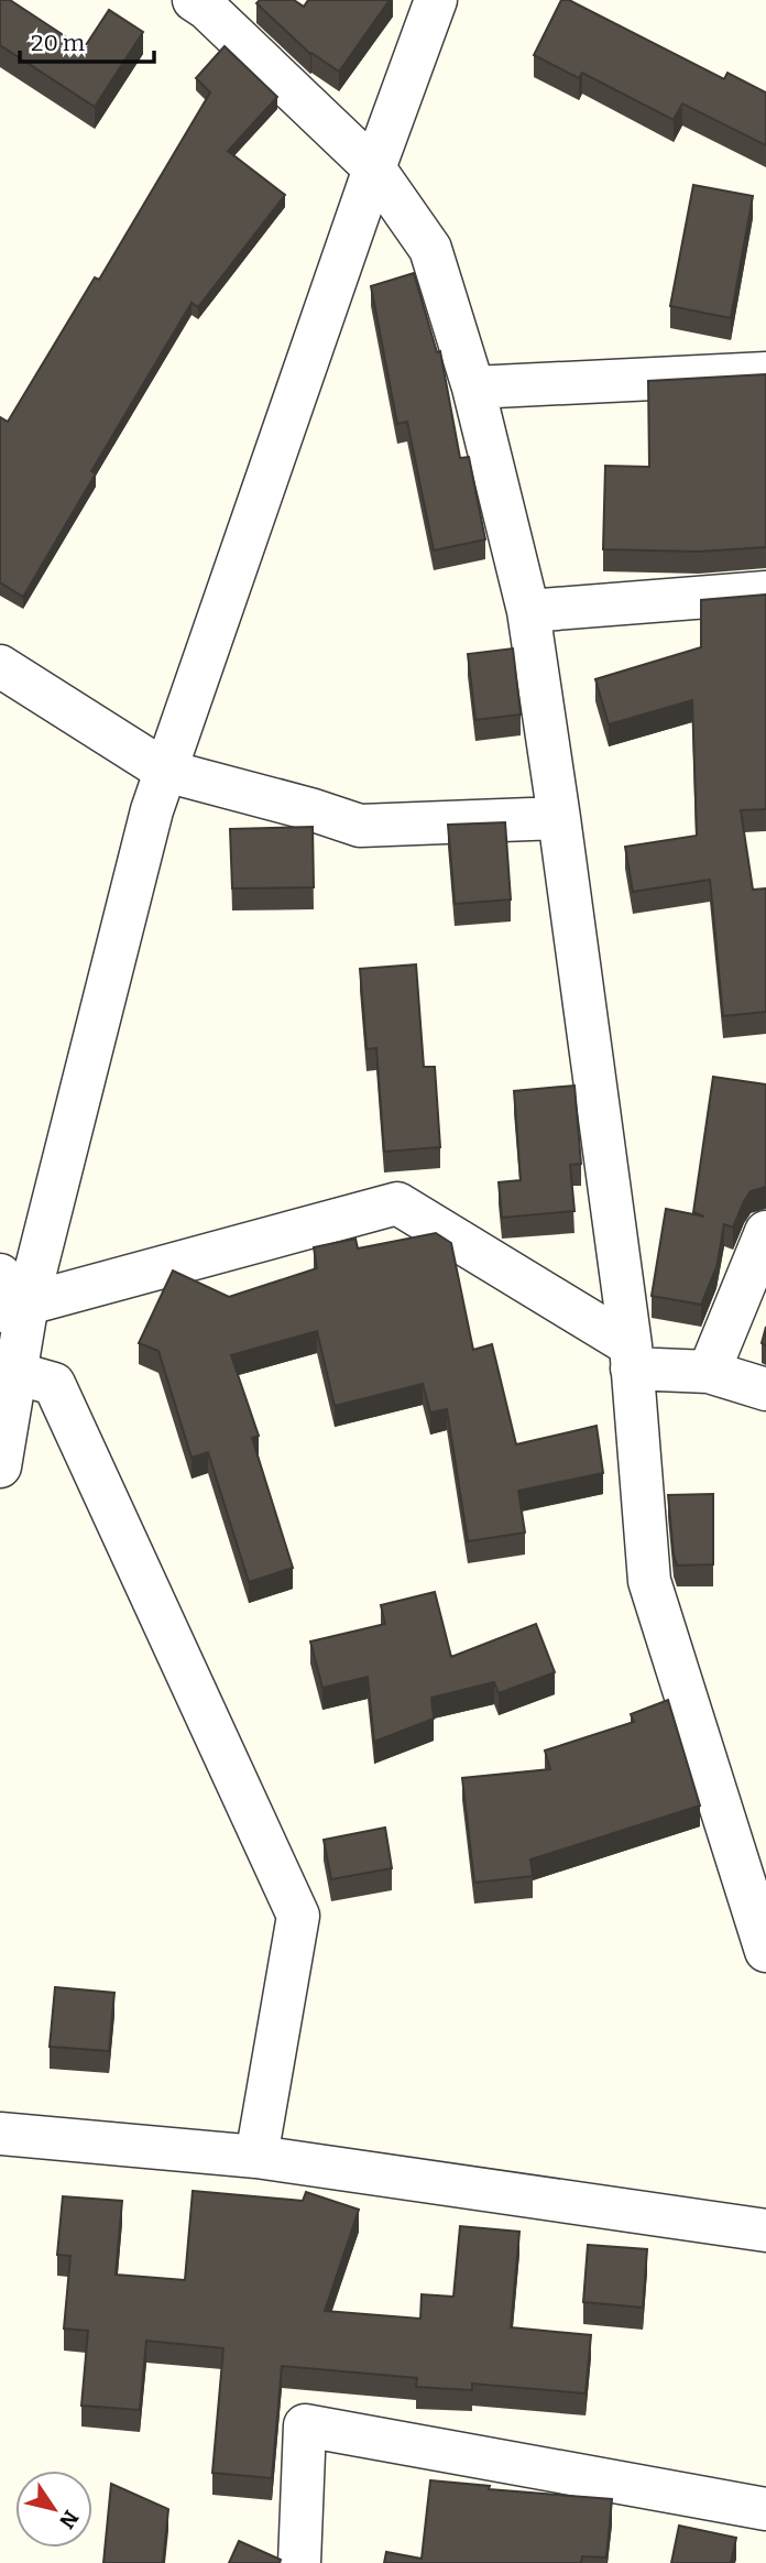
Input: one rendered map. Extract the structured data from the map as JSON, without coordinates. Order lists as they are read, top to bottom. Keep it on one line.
{"scale_bar":"20 m","north":"bottom right"}
